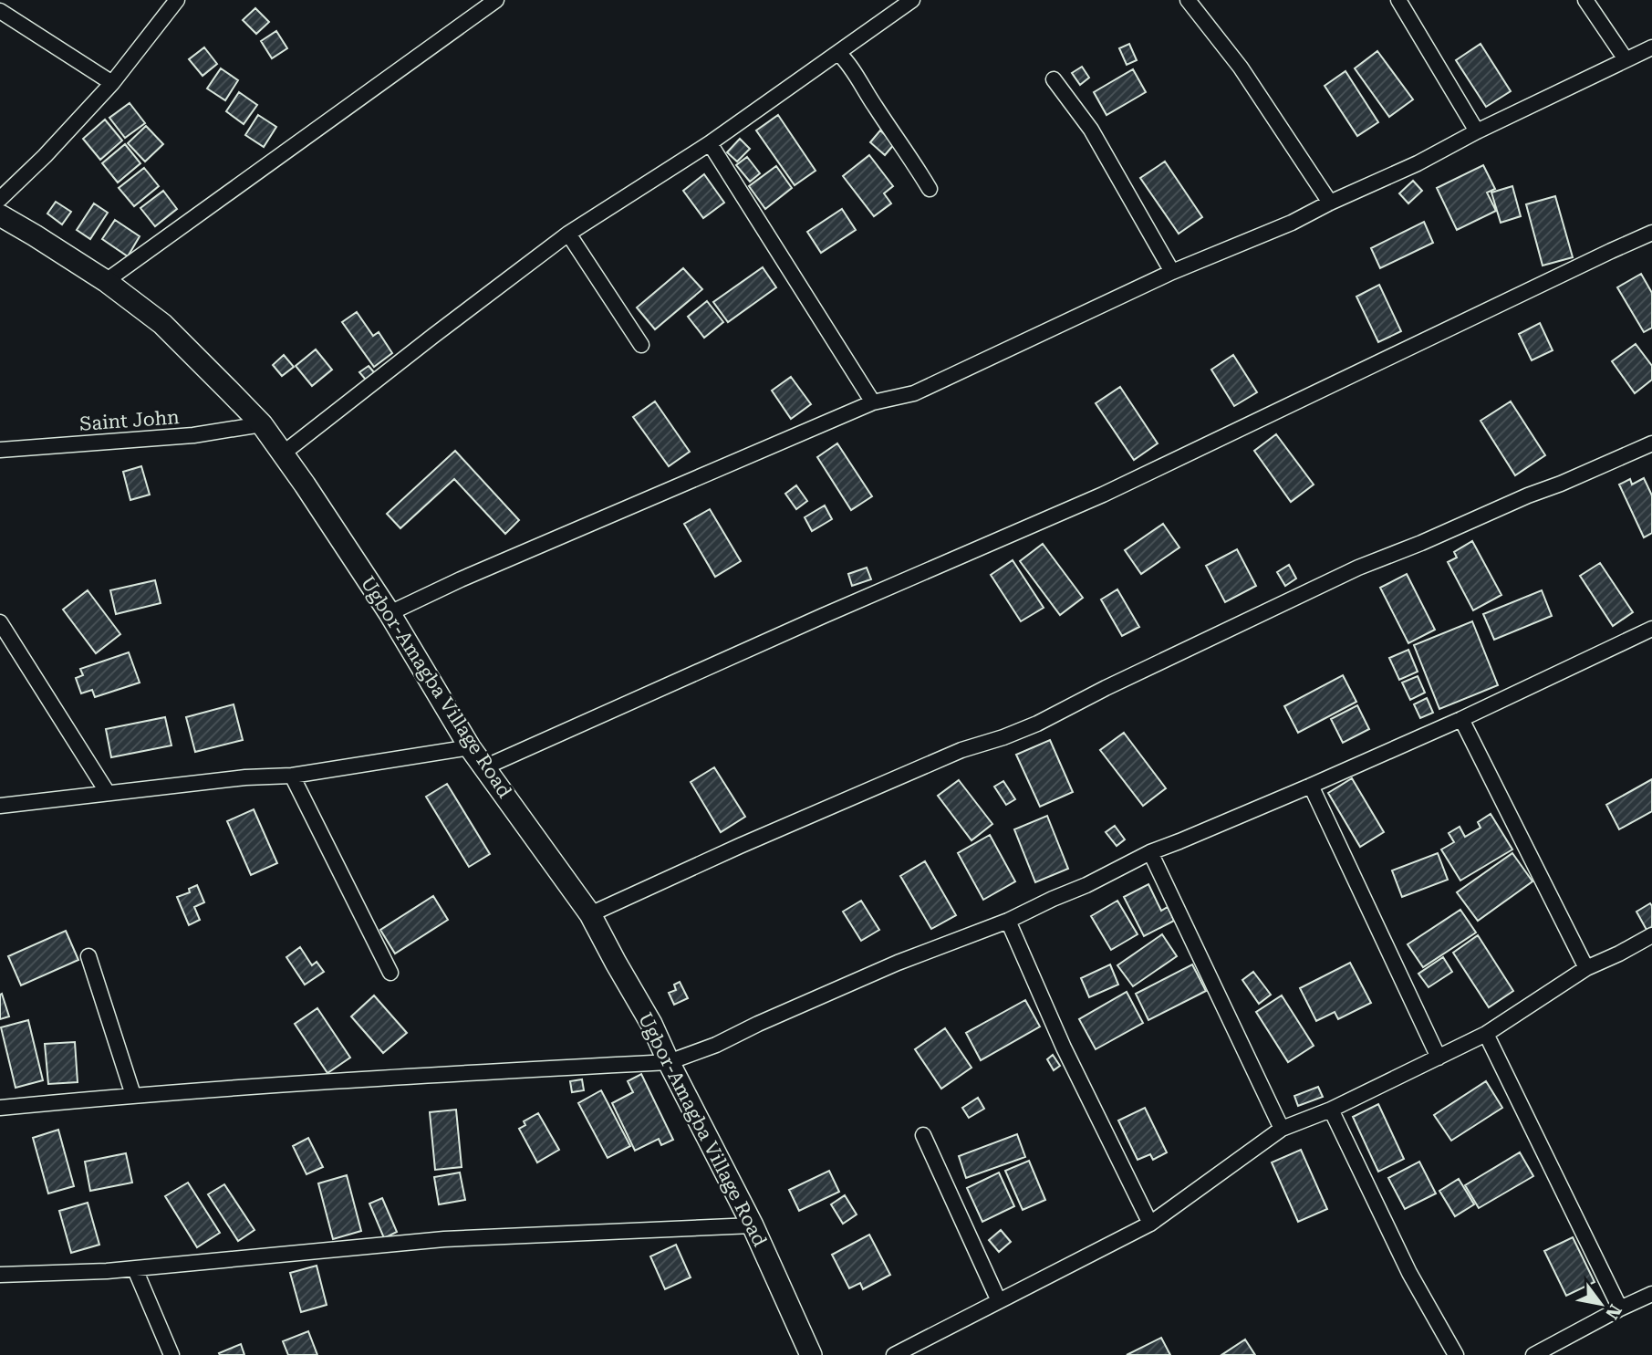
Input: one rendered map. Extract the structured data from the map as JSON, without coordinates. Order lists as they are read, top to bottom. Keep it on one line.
{"streets":{"street":["Saint John","Ugbor-Amagba Village Road"]},"crossings":[["Saint John","Ugbor-Amagba Village Road"]],"north":"bottom right"}
